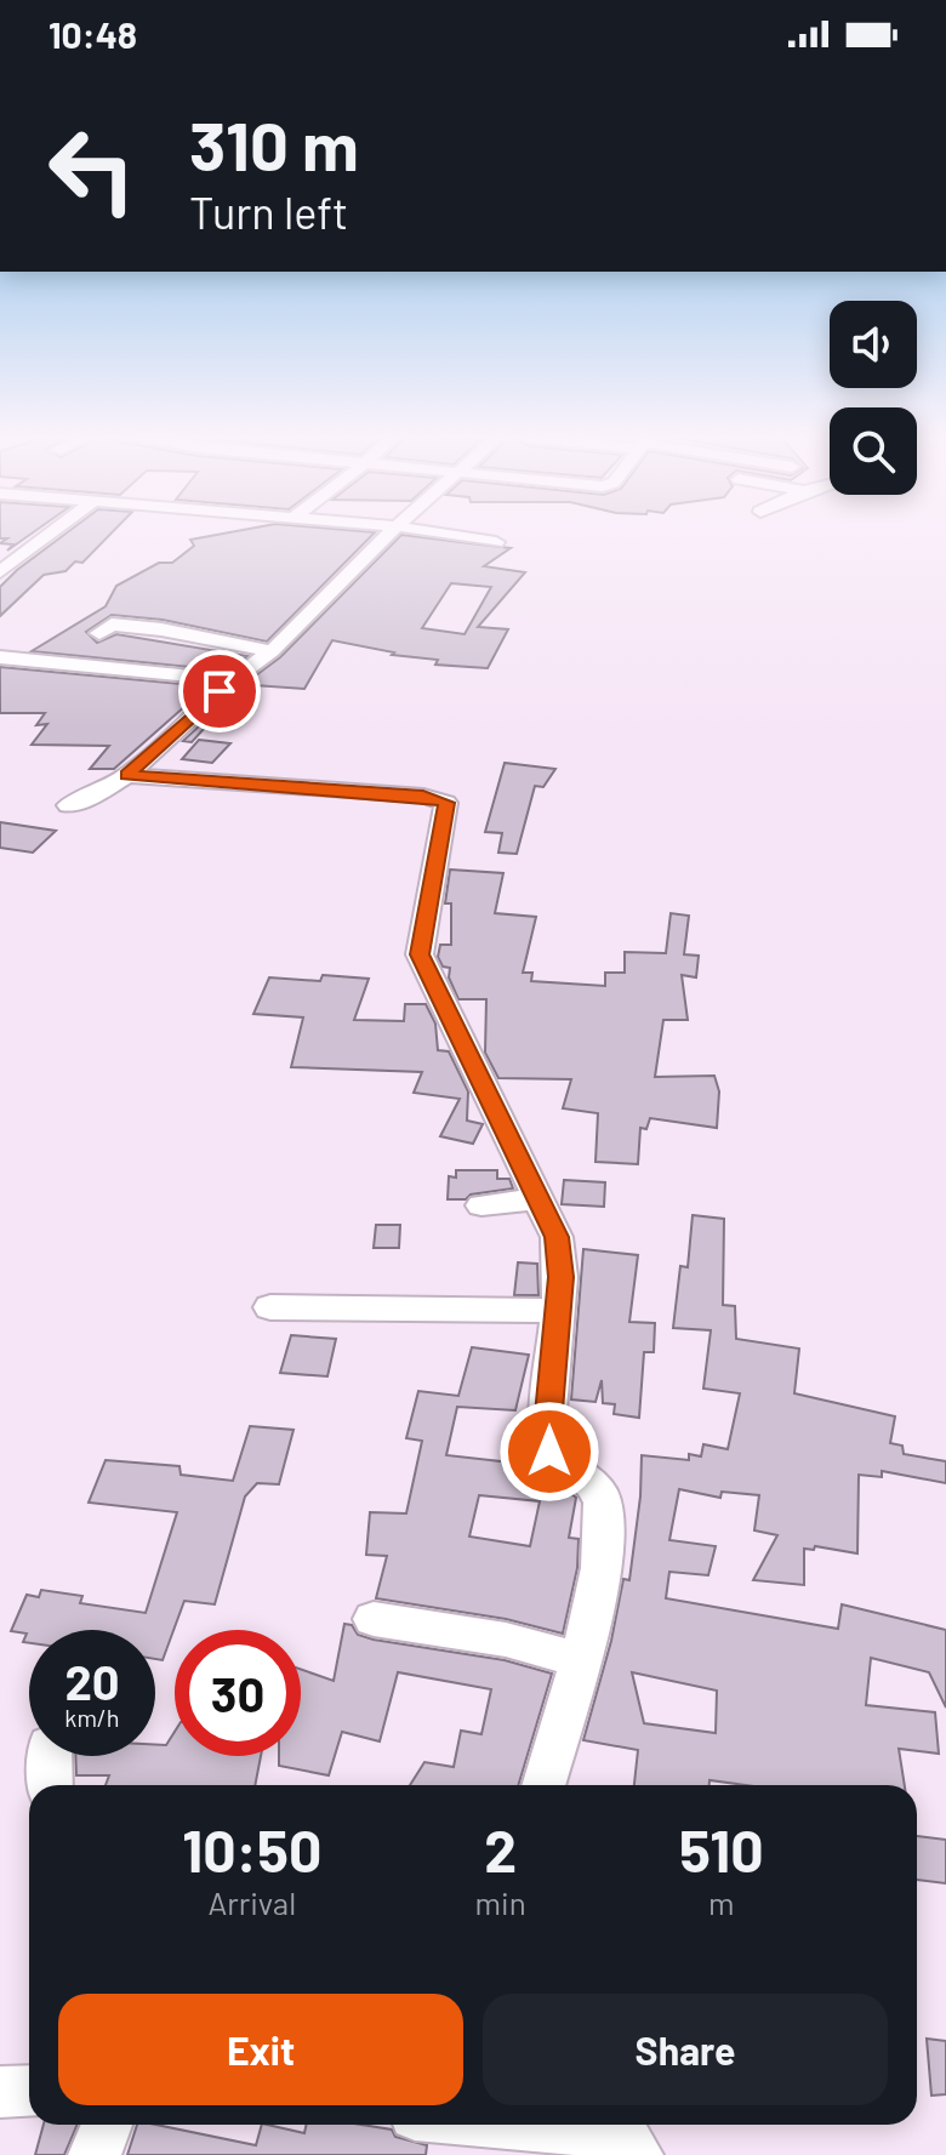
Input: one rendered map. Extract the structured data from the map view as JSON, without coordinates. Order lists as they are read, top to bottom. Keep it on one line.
{"page":{"status":"10:48","turn":["310 m","Turn left"],"speed":"20 km/h","limit":"30","eta":["10:50","Arrival","2","min","510","m"],"buttons":["Exit","Share"]}}
